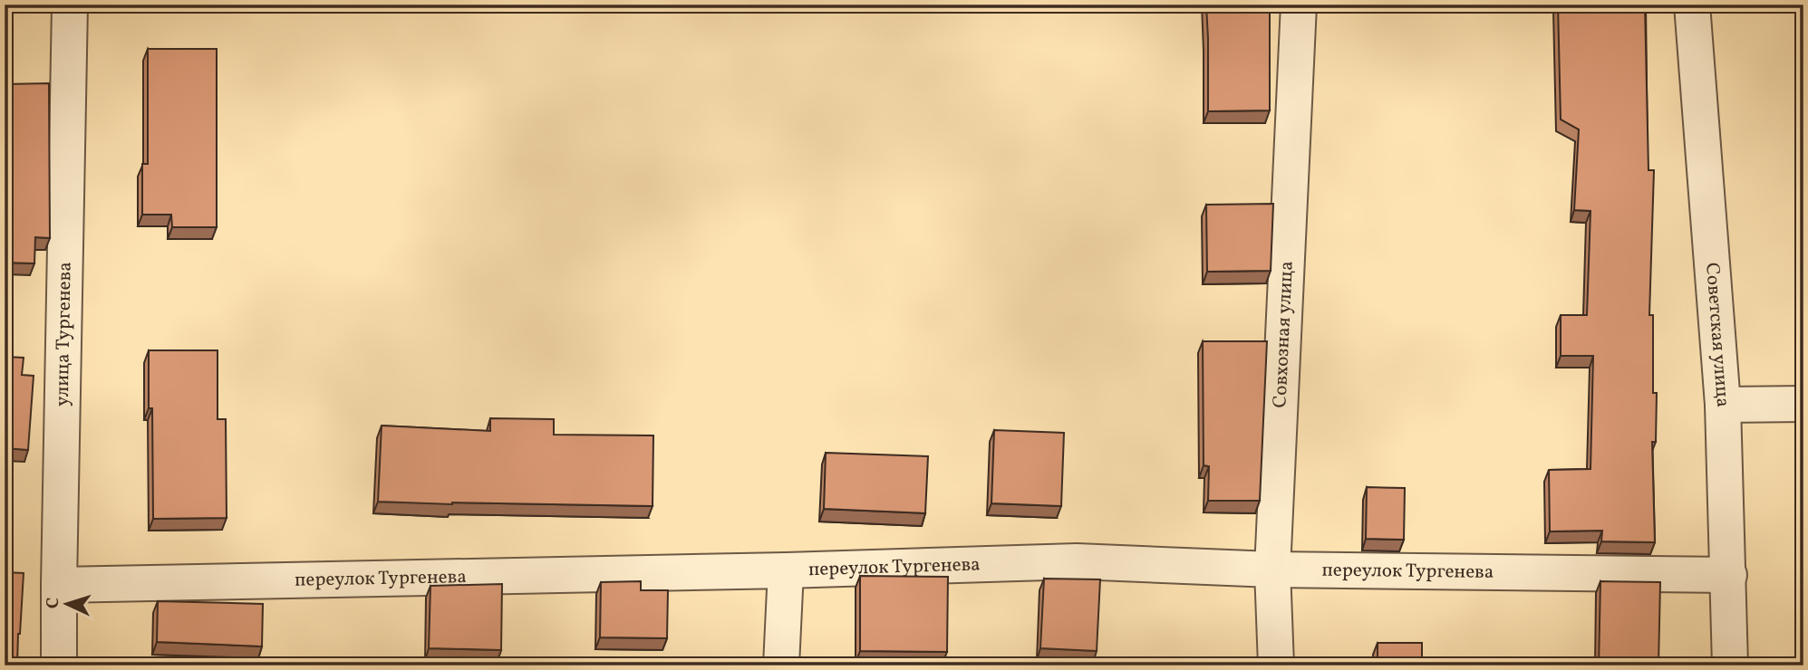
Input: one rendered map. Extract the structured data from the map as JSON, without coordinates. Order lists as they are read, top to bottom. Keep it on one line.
{"streets":{"street":["улица Тургенева","Совхозная улица","Советская улица","переулок Тургенева"]},"crossings":[["улица Тургенева","переулок Тургенева"],["Совхозная улица","переулок Тургенева"],["Советская улица","переулок Тургенева"]],"north":"left"}
